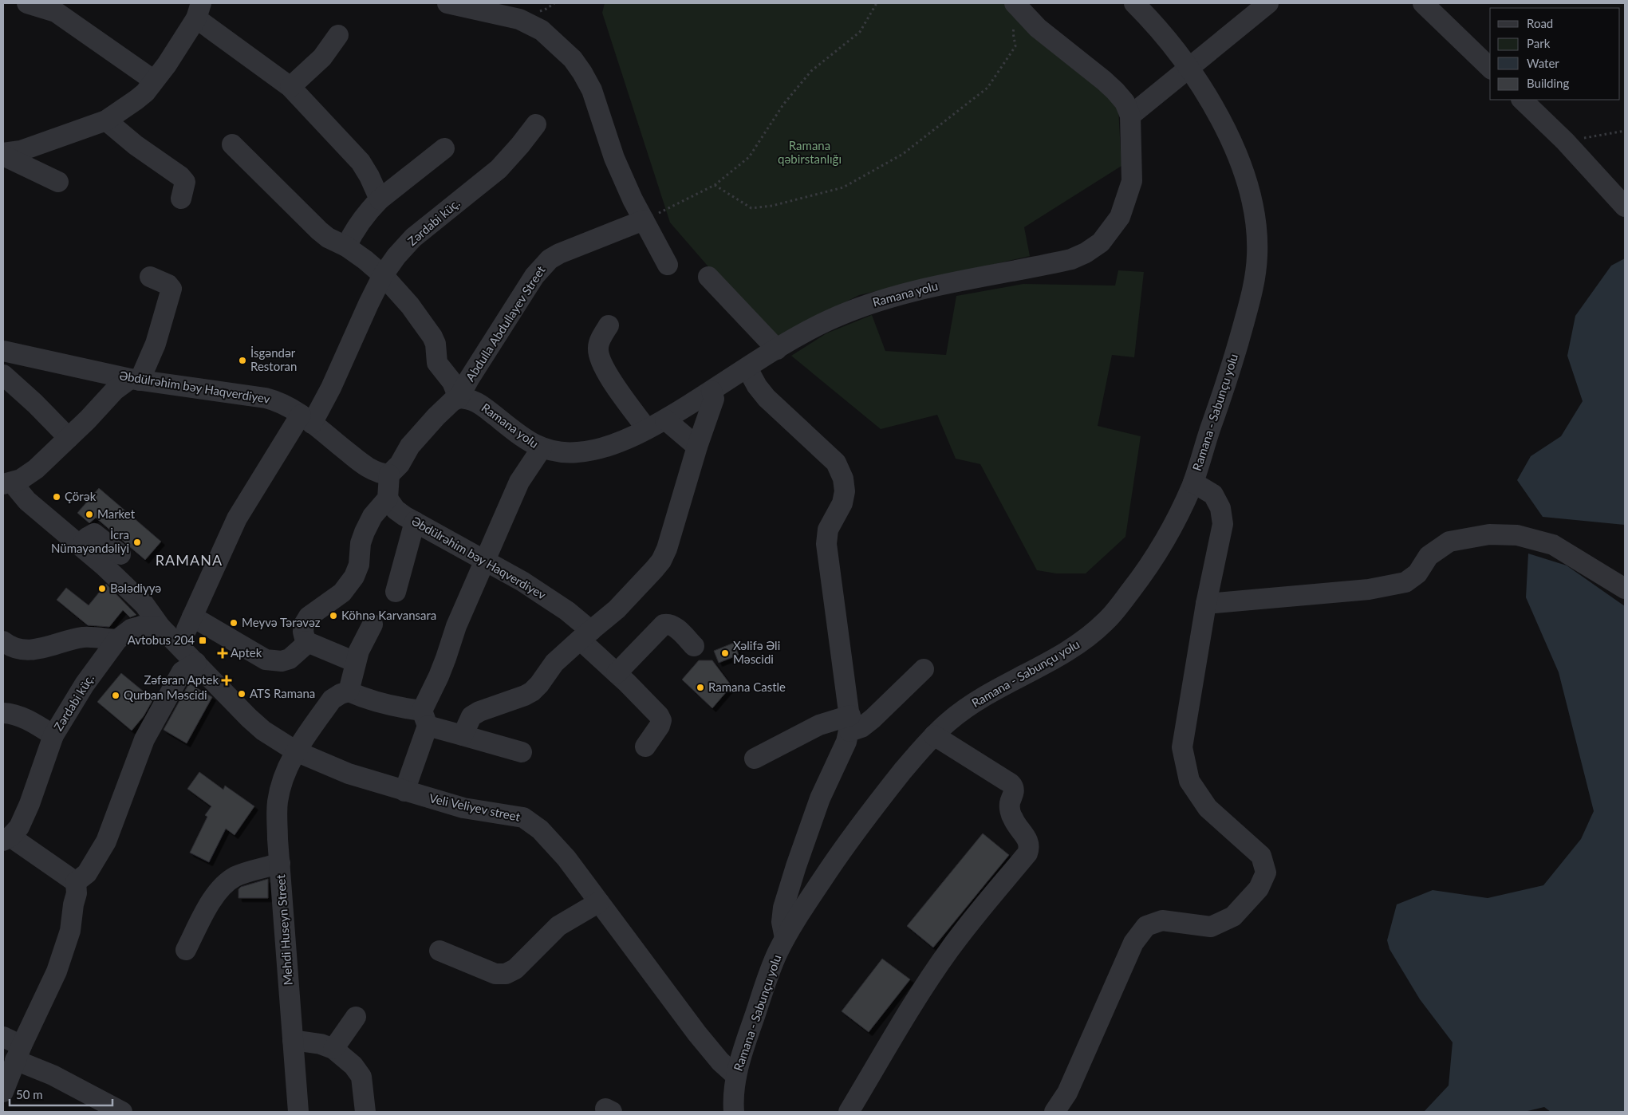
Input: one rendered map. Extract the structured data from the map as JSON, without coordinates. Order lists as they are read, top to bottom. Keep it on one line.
{"streets":{"street":["Zərdabi küç.","Ramana yolu","Abdulla Abdullayev Street","Əbdülrəhim bəy Haqverdiyev","Ramana - Sabunçu yolu","Veli Veliyev street","Mehdi Huseyn Street"]},"crossings":[["Zərdabi küç.","Əbdülrəhim bəy Haqverdiyev"],["Zərdabi küç.","Veli Veliyev street"],["Ramana yolu","Abdulla Abdullayev Street"],["Ramana - Sabunçu yolu","Veli Veliyev street"],["Veli Veliyev street","Mehdi Huseyn Street"]],"districts":["RAMANA"],"parks":["Ramana qəbirstanlığı"],"places":{"other":["İsgəndər Restoran","Çörək","Market","İcra Nümayəndəliyi","Bələdiyyə","Köhnə Karvansara","Meyvə Tərəvəz","Xəlifə Əli Məscidi","Ramana Castle","ATS Ramana","Qurban Məscidi"],"transit":["Avtobus 204"],"health":["Aptek","Zəfəran Aptek"]},"legend":["Road","Park","Water","Building"],"scale_bar":"50 m"}
